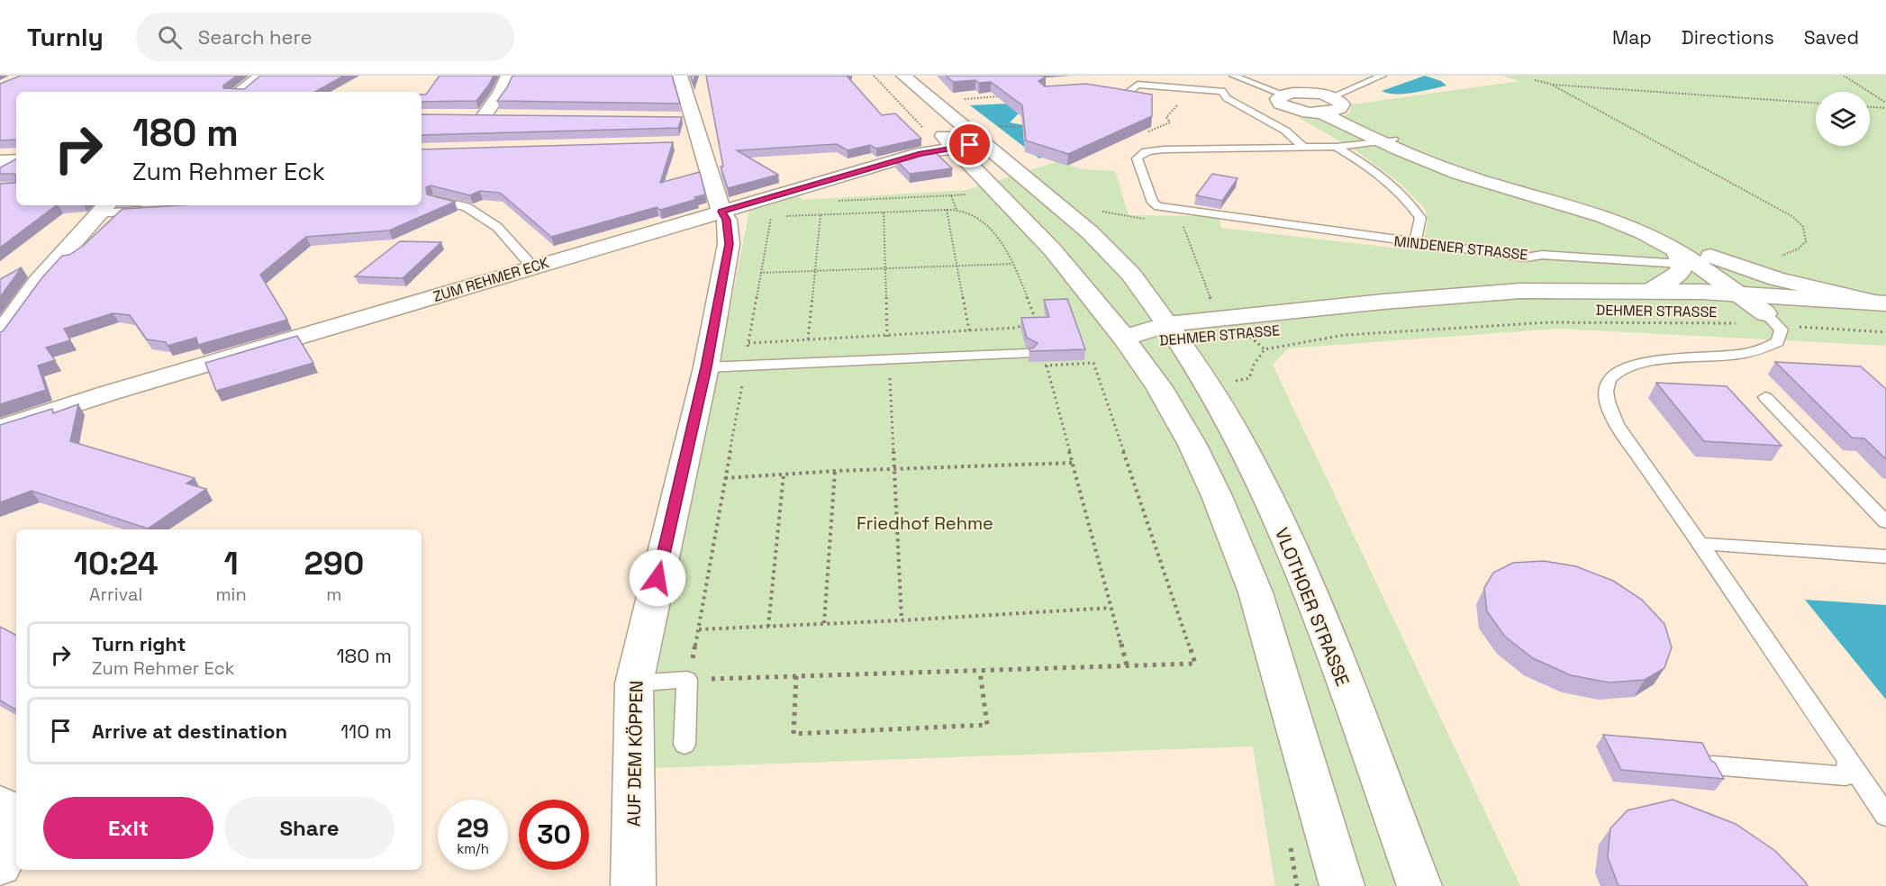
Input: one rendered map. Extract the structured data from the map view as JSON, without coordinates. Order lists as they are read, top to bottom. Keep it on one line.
{"streets":{"street":["ZUM REHMER ECK","DEHMER STRASSE","VLOTHOER STRASSE","AUF DEM KÖPPEN"],"lane":["MINDENER STRASSE"]},"crossings":[["ZUM REHMER ECK","AUF DEM KÖPPEN"],["DEHMER STRASSE","VLOTHOER STRASSE"]],"parks":["Friedhof Rehme"],"page":{"header":"Turnly","search":"Search here","nav":["Map","Directions","Saved"],"turn":["180 m","Zum Rehmer Eck"],"eta":["10:24","Arrival","1","min","290","m"],"list":[{"name":"Turn right","note":"Zum Rehmer Eck","value":"180 m"},{"name":"Arrive at destination","value":"110 m"}],"buttons":["Exit","Share"],"speed":"29 km/h","limit":"30"}}
